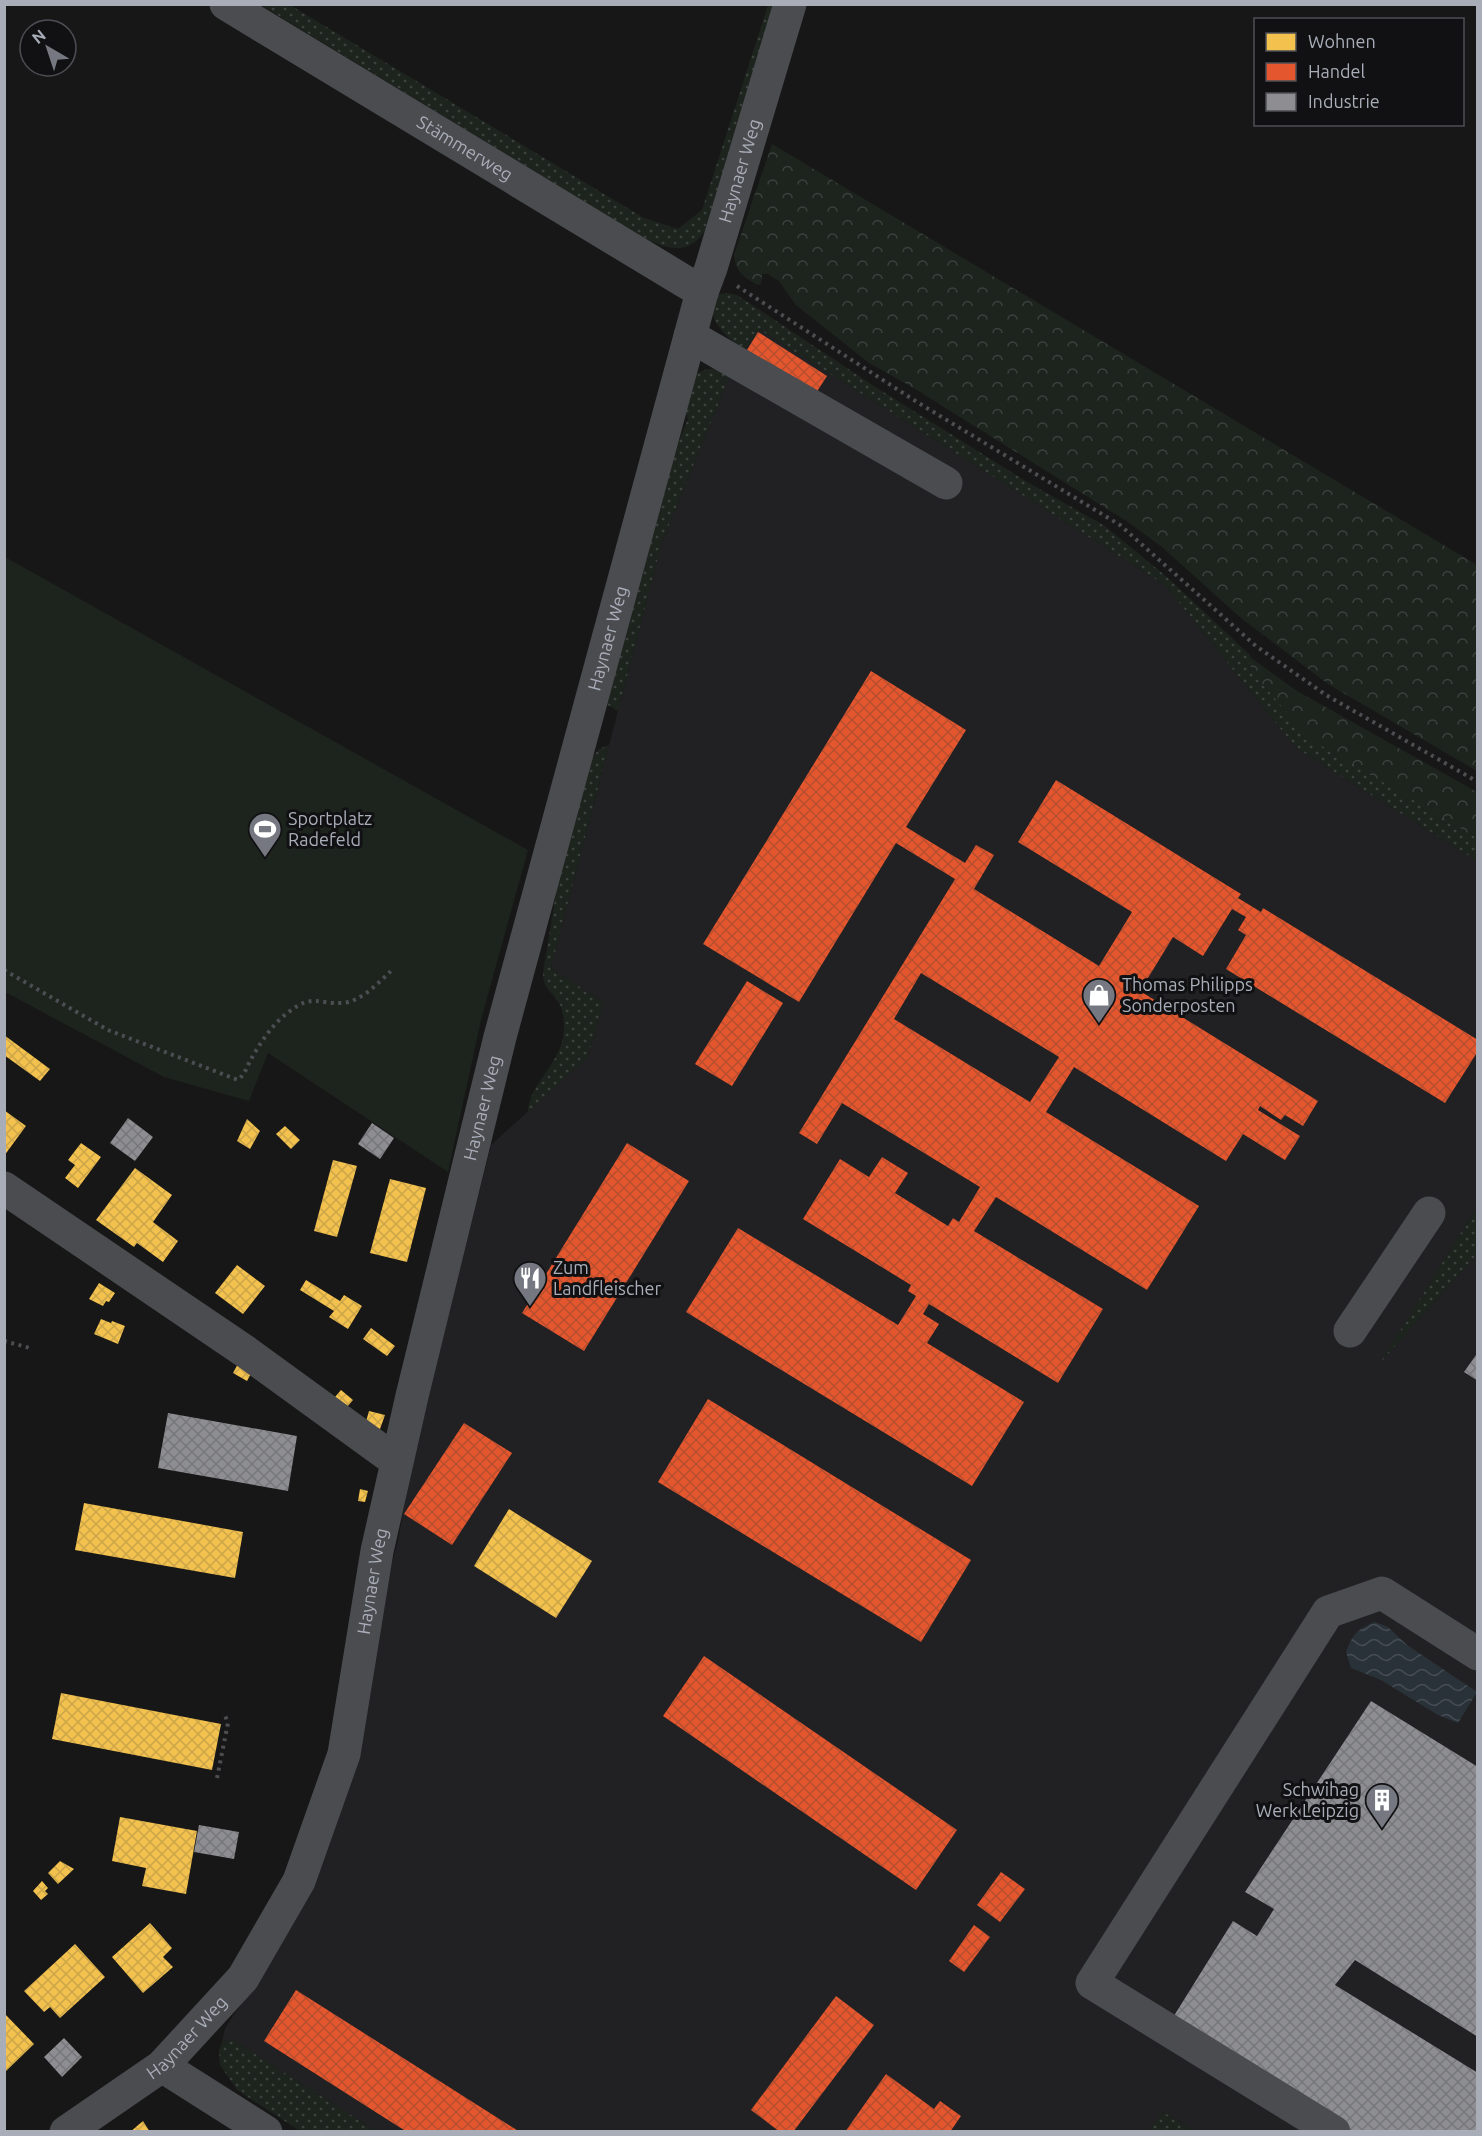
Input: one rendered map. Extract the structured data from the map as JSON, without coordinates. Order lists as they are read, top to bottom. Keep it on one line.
{"streets":{"street":["Stämmerweg","Haynaer Weg"]},"crossings":[["Stämmerweg","Haynaer Weg"]],"places":{"sports":["Sportplatz Radefeld"],"shop":["Thomas Philipps Sonderposten"],"restaurant":["Zum Landfleischer"],"building":["Schwihag Werk Leipzig"]},"legend":["Wohnen","Handel","Industrie"],"north":"top left"}
